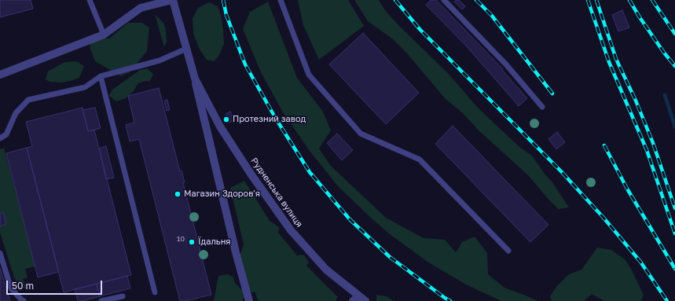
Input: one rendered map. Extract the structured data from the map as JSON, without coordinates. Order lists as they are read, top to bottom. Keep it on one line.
{"streets":{"street":["Рудненська вулиця"]},"places":["Протезний завод","Магазин Здоров'я","Їдальня"],"house_numbers":["10"],"scale_bar":"50 m"}
